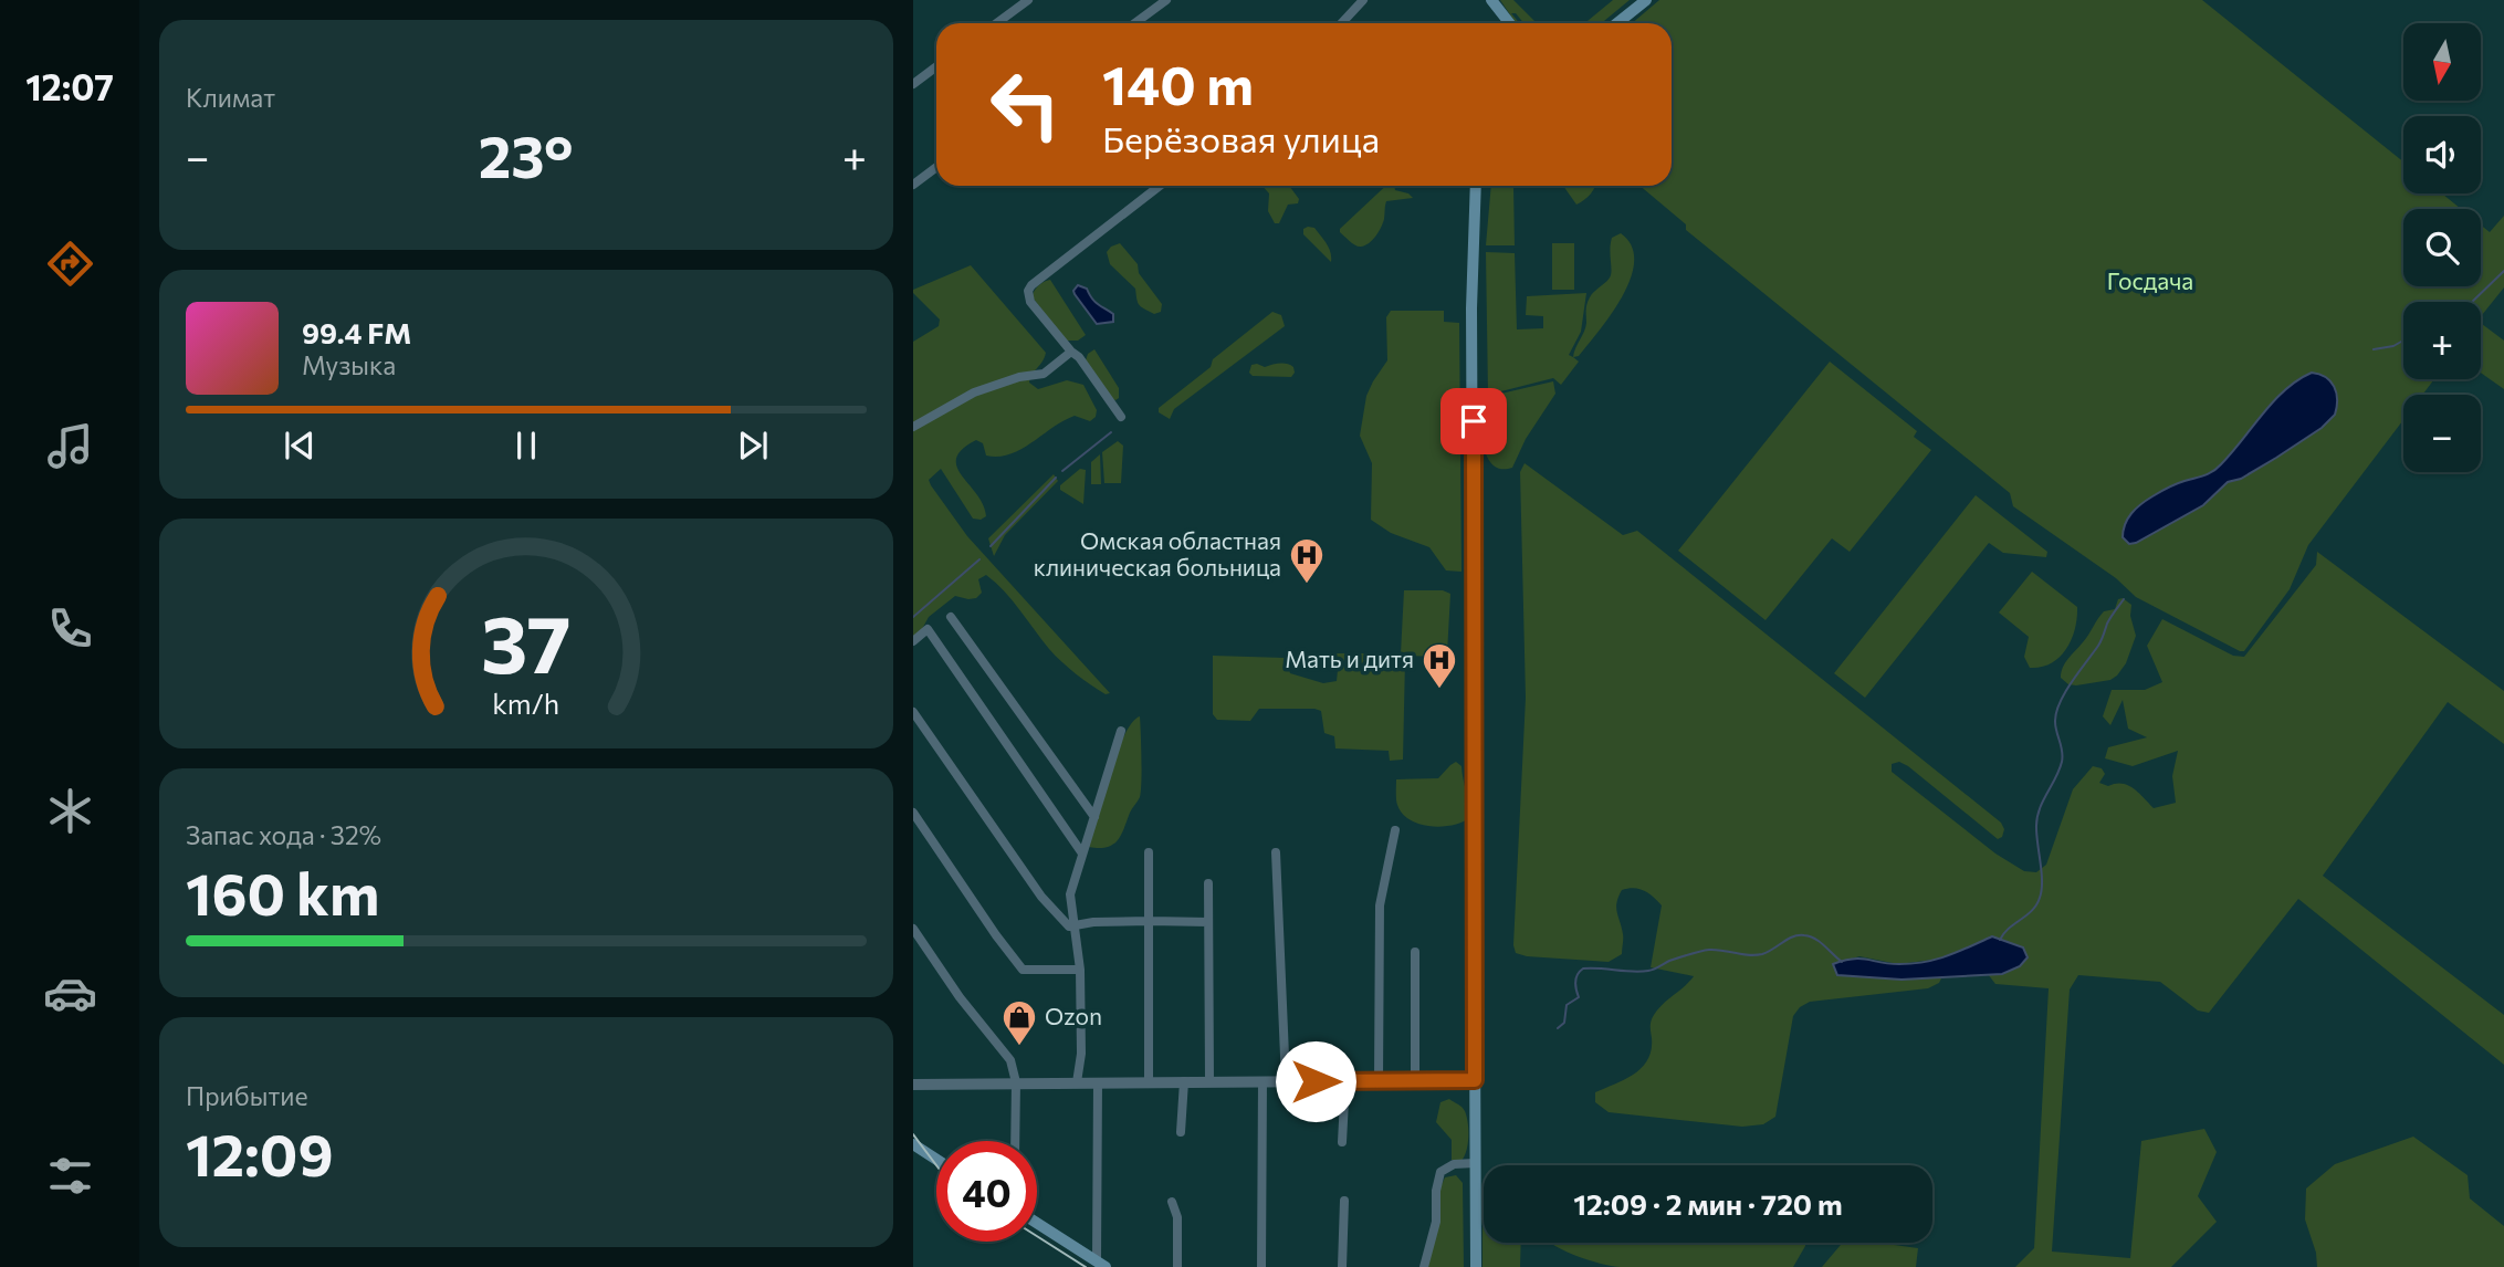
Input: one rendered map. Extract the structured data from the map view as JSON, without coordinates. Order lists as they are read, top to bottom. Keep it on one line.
{"parks":["Госдача"],"places":{"hospital":["Омская областная клиническая больница","Мать и дитя"],"shop":["Ozon"]},"north":"bottom","page":{"tabs":"12:07","tile":["Климат",["Запас хода · 32%","160 km"],["Прибытие","12:09"]],"map_buttons":["+","−"],"turn":["140 m","Берёзовая улица"],"heat":["−","23°","+"],"song":["99.4 FM","Музыка"],"limit":"40","trip":"12:09 · 2 мин · 720 m","gauge":["37","km/h"]}}
